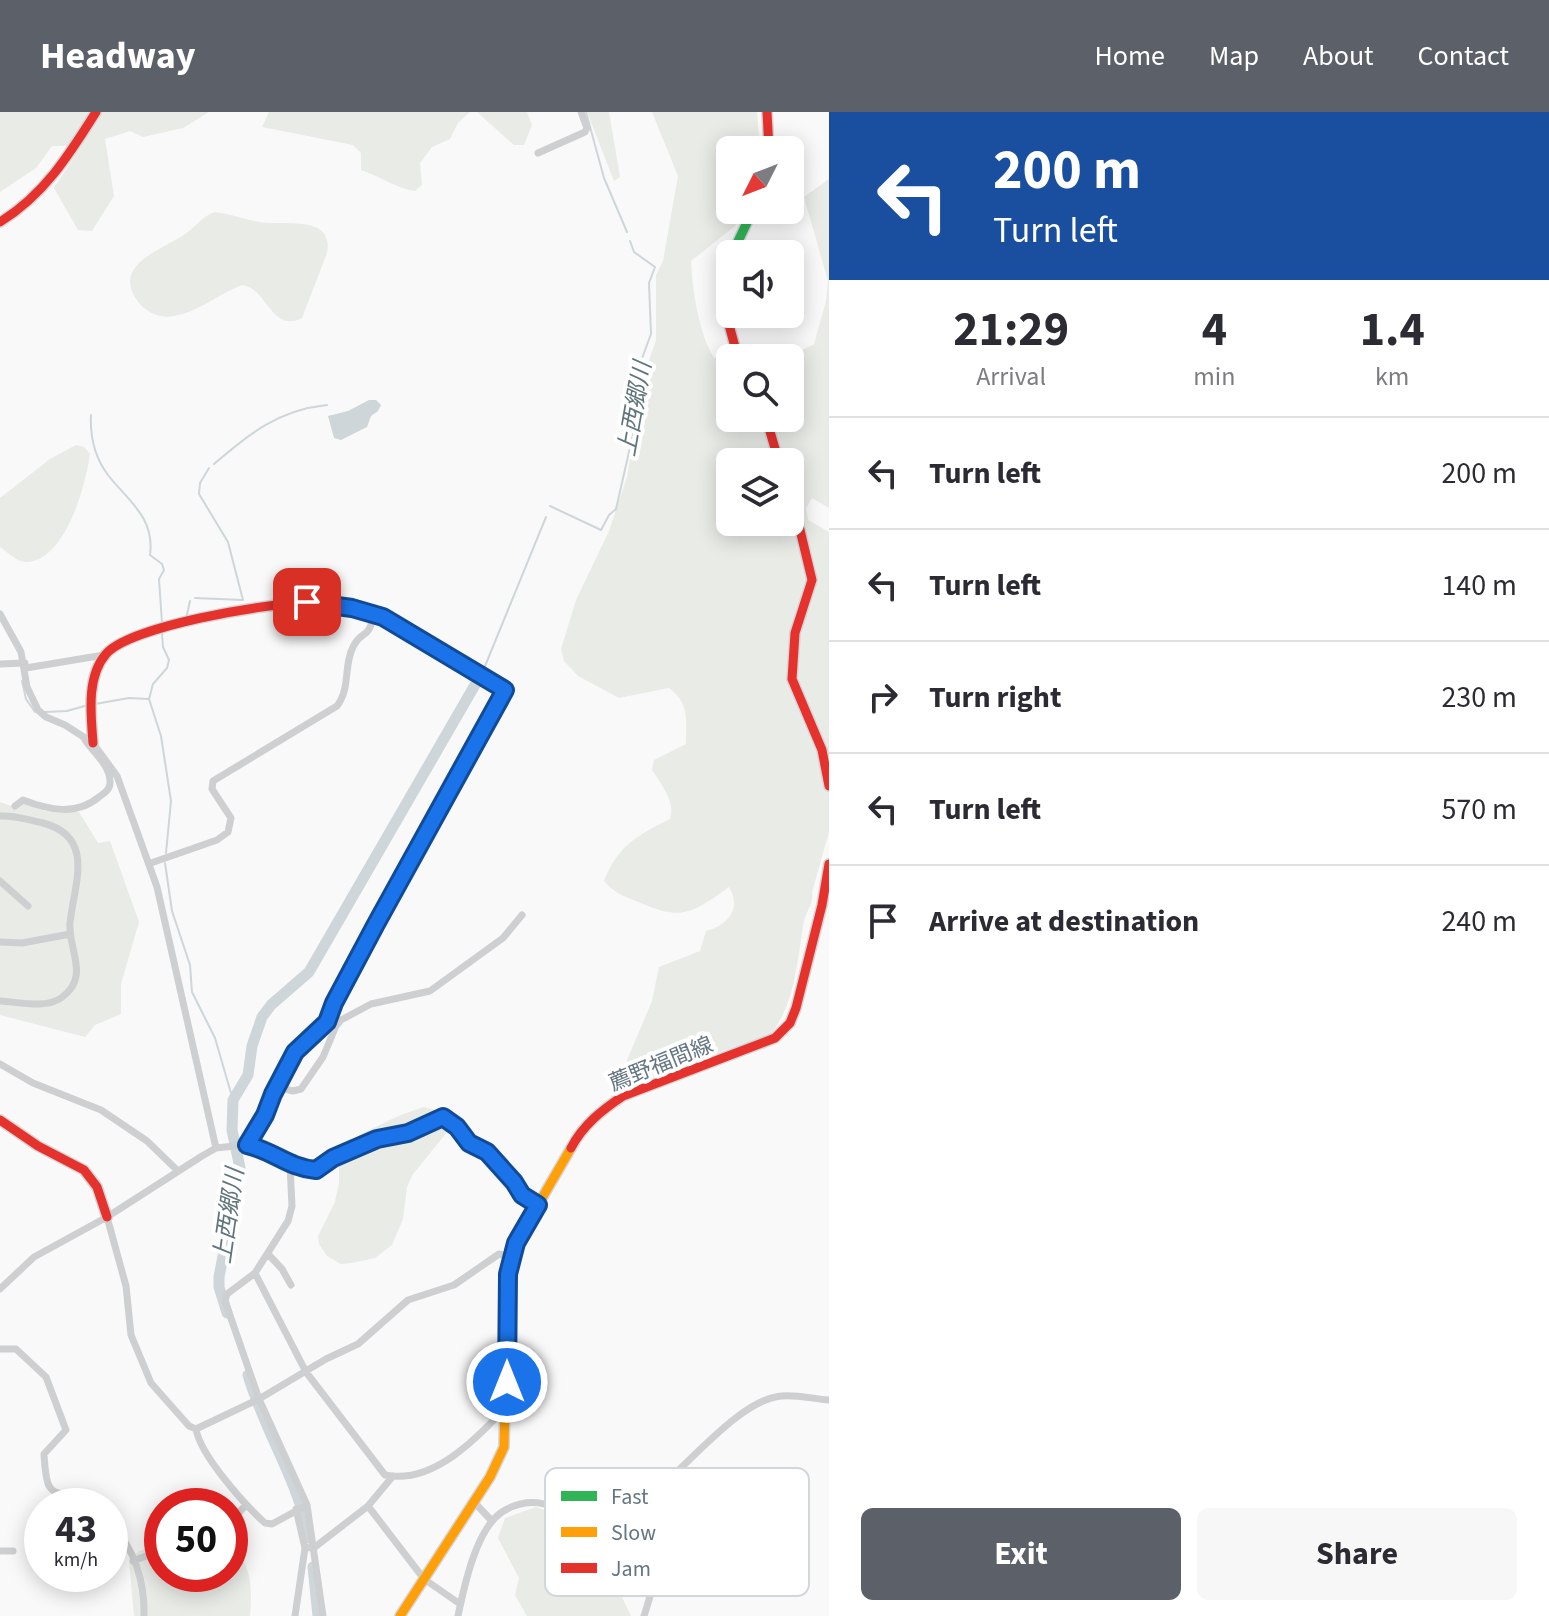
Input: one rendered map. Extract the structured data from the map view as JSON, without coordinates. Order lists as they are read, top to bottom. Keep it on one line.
{"streets":{"main road":["薦野福間線"]},"water":["上西郷川"],"legend":["Fast","Slow","Jam"],"north":"bottom left","page":{"header":"Headway","nav":["Home","Map","About","Contact"],"turn":["200 m","Turn left"],"eta":["21:29","Arrival","4","min","1.4","km"],"list":[{"name":"Turn left","value":"200 m"},{"name":"Turn left","value":"140 m"},{"name":"Turn right","value":"230 m"},{"name":"Turn left","value":"570 m"},{"name":"Arrive at destination","value":"240 m"}],"speed":"43 km/h","limit":"50","buttons":["Exit","Share"]}}
